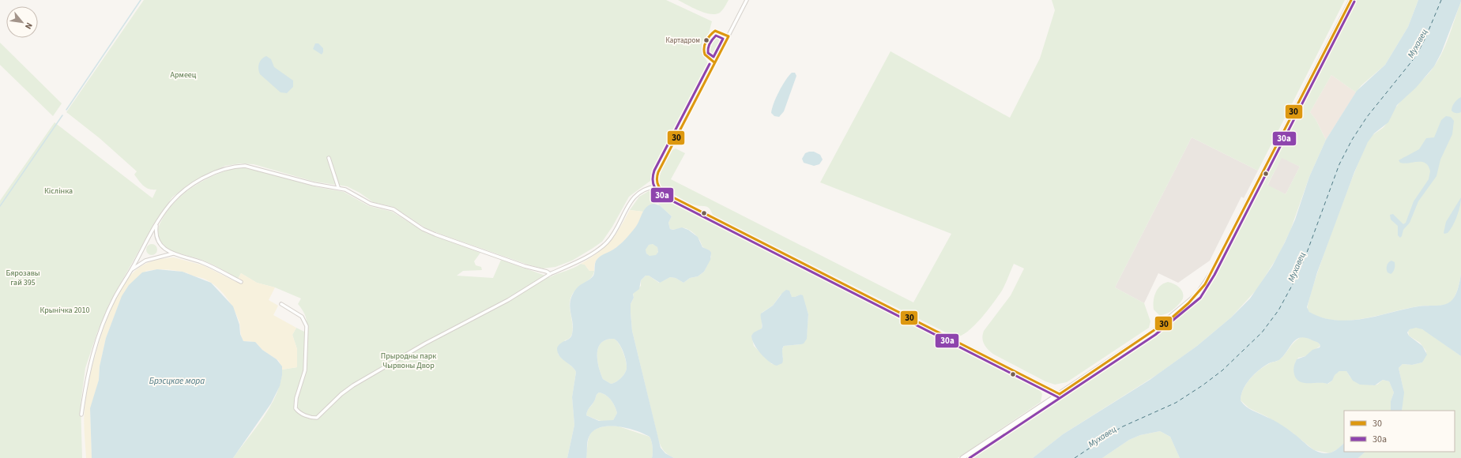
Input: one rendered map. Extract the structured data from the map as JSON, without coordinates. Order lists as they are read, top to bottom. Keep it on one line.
{"water":["Мухавец","Брэсцкае мора"],"parks":["Армеец","Кіслінка","Бярозавы гай 395","Крынічка 2010","Прыродны парк Чырвоны Двор"],"places":["Картадром"],"lines":["transit line 30","transit line 30а"],"legend":["30","30а"],"north":"bottom right"}
